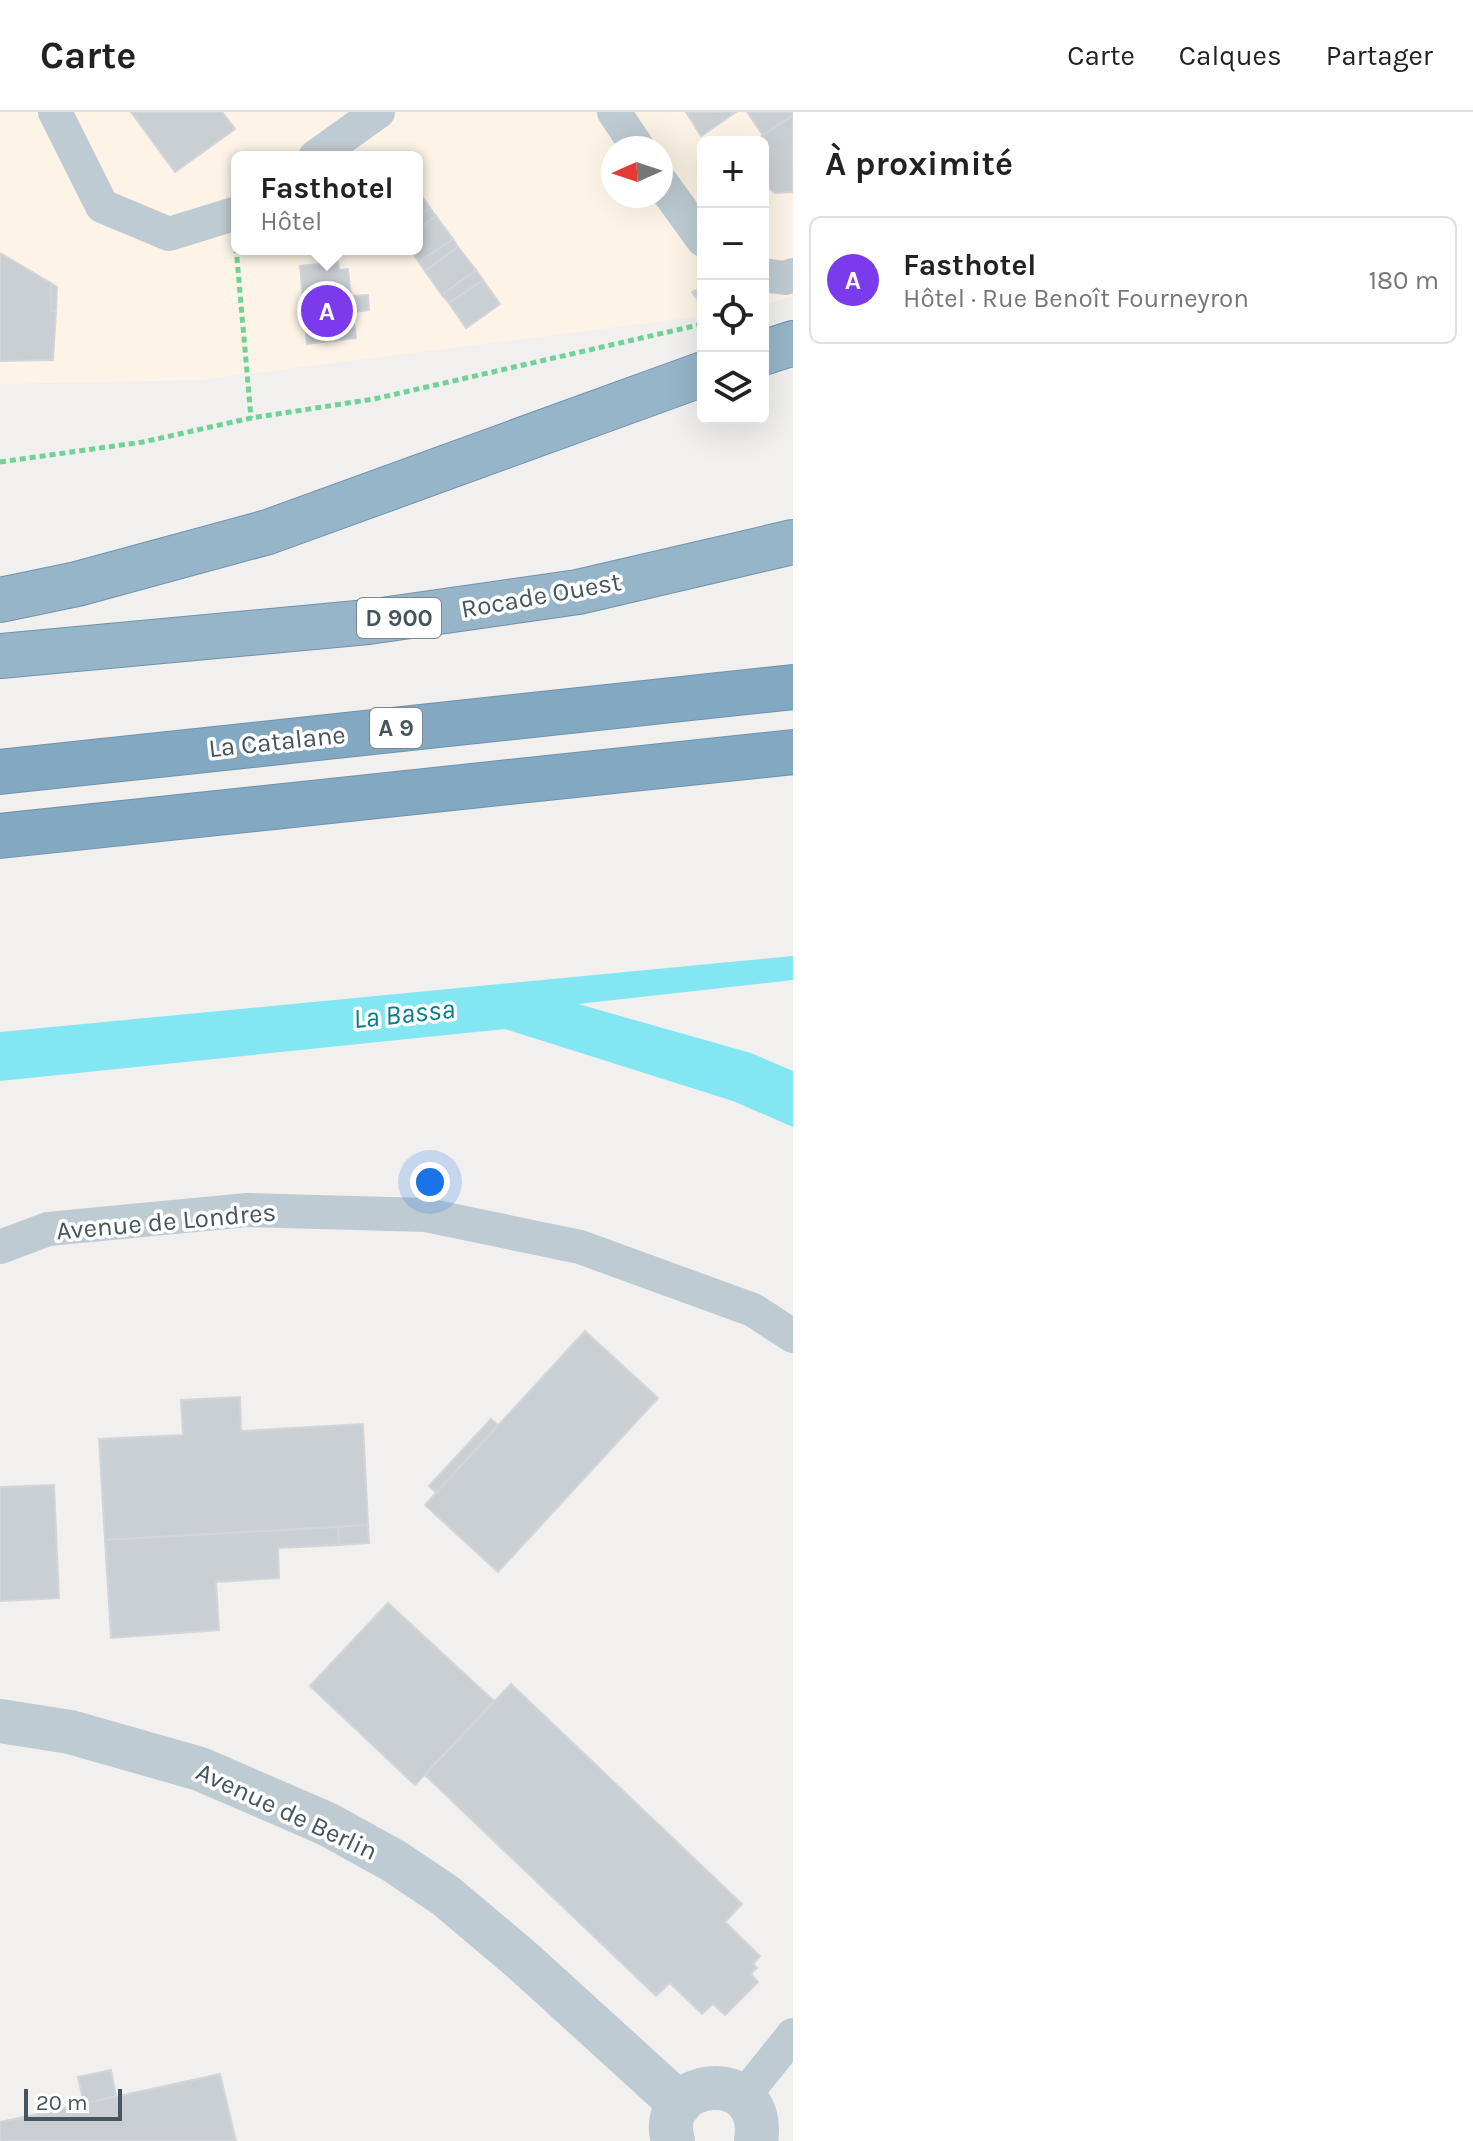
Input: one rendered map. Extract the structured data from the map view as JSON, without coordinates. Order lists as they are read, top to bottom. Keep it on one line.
{"streets":{"highway":["Rocade Ouest","D 900","A 9","La Catalane"],"street":["Avenue de Londres","Avenue de Berlin"]},"water":["La Bassa"],"scale_bar":"20 m","north":"left","page":{"header":"Carte","nav":["Carte","Calques","Partager"],"heading":"À proximité","map_buttons":["+","−"],"popup":["Fasthotel","Hôtel"],"list":[{"mark":"A","name":"Fasthotel","note":"Hôtel · Rue Benoît Fourneyron","value":"180 m"}],"pins":"A","scale":"20 m"}}
